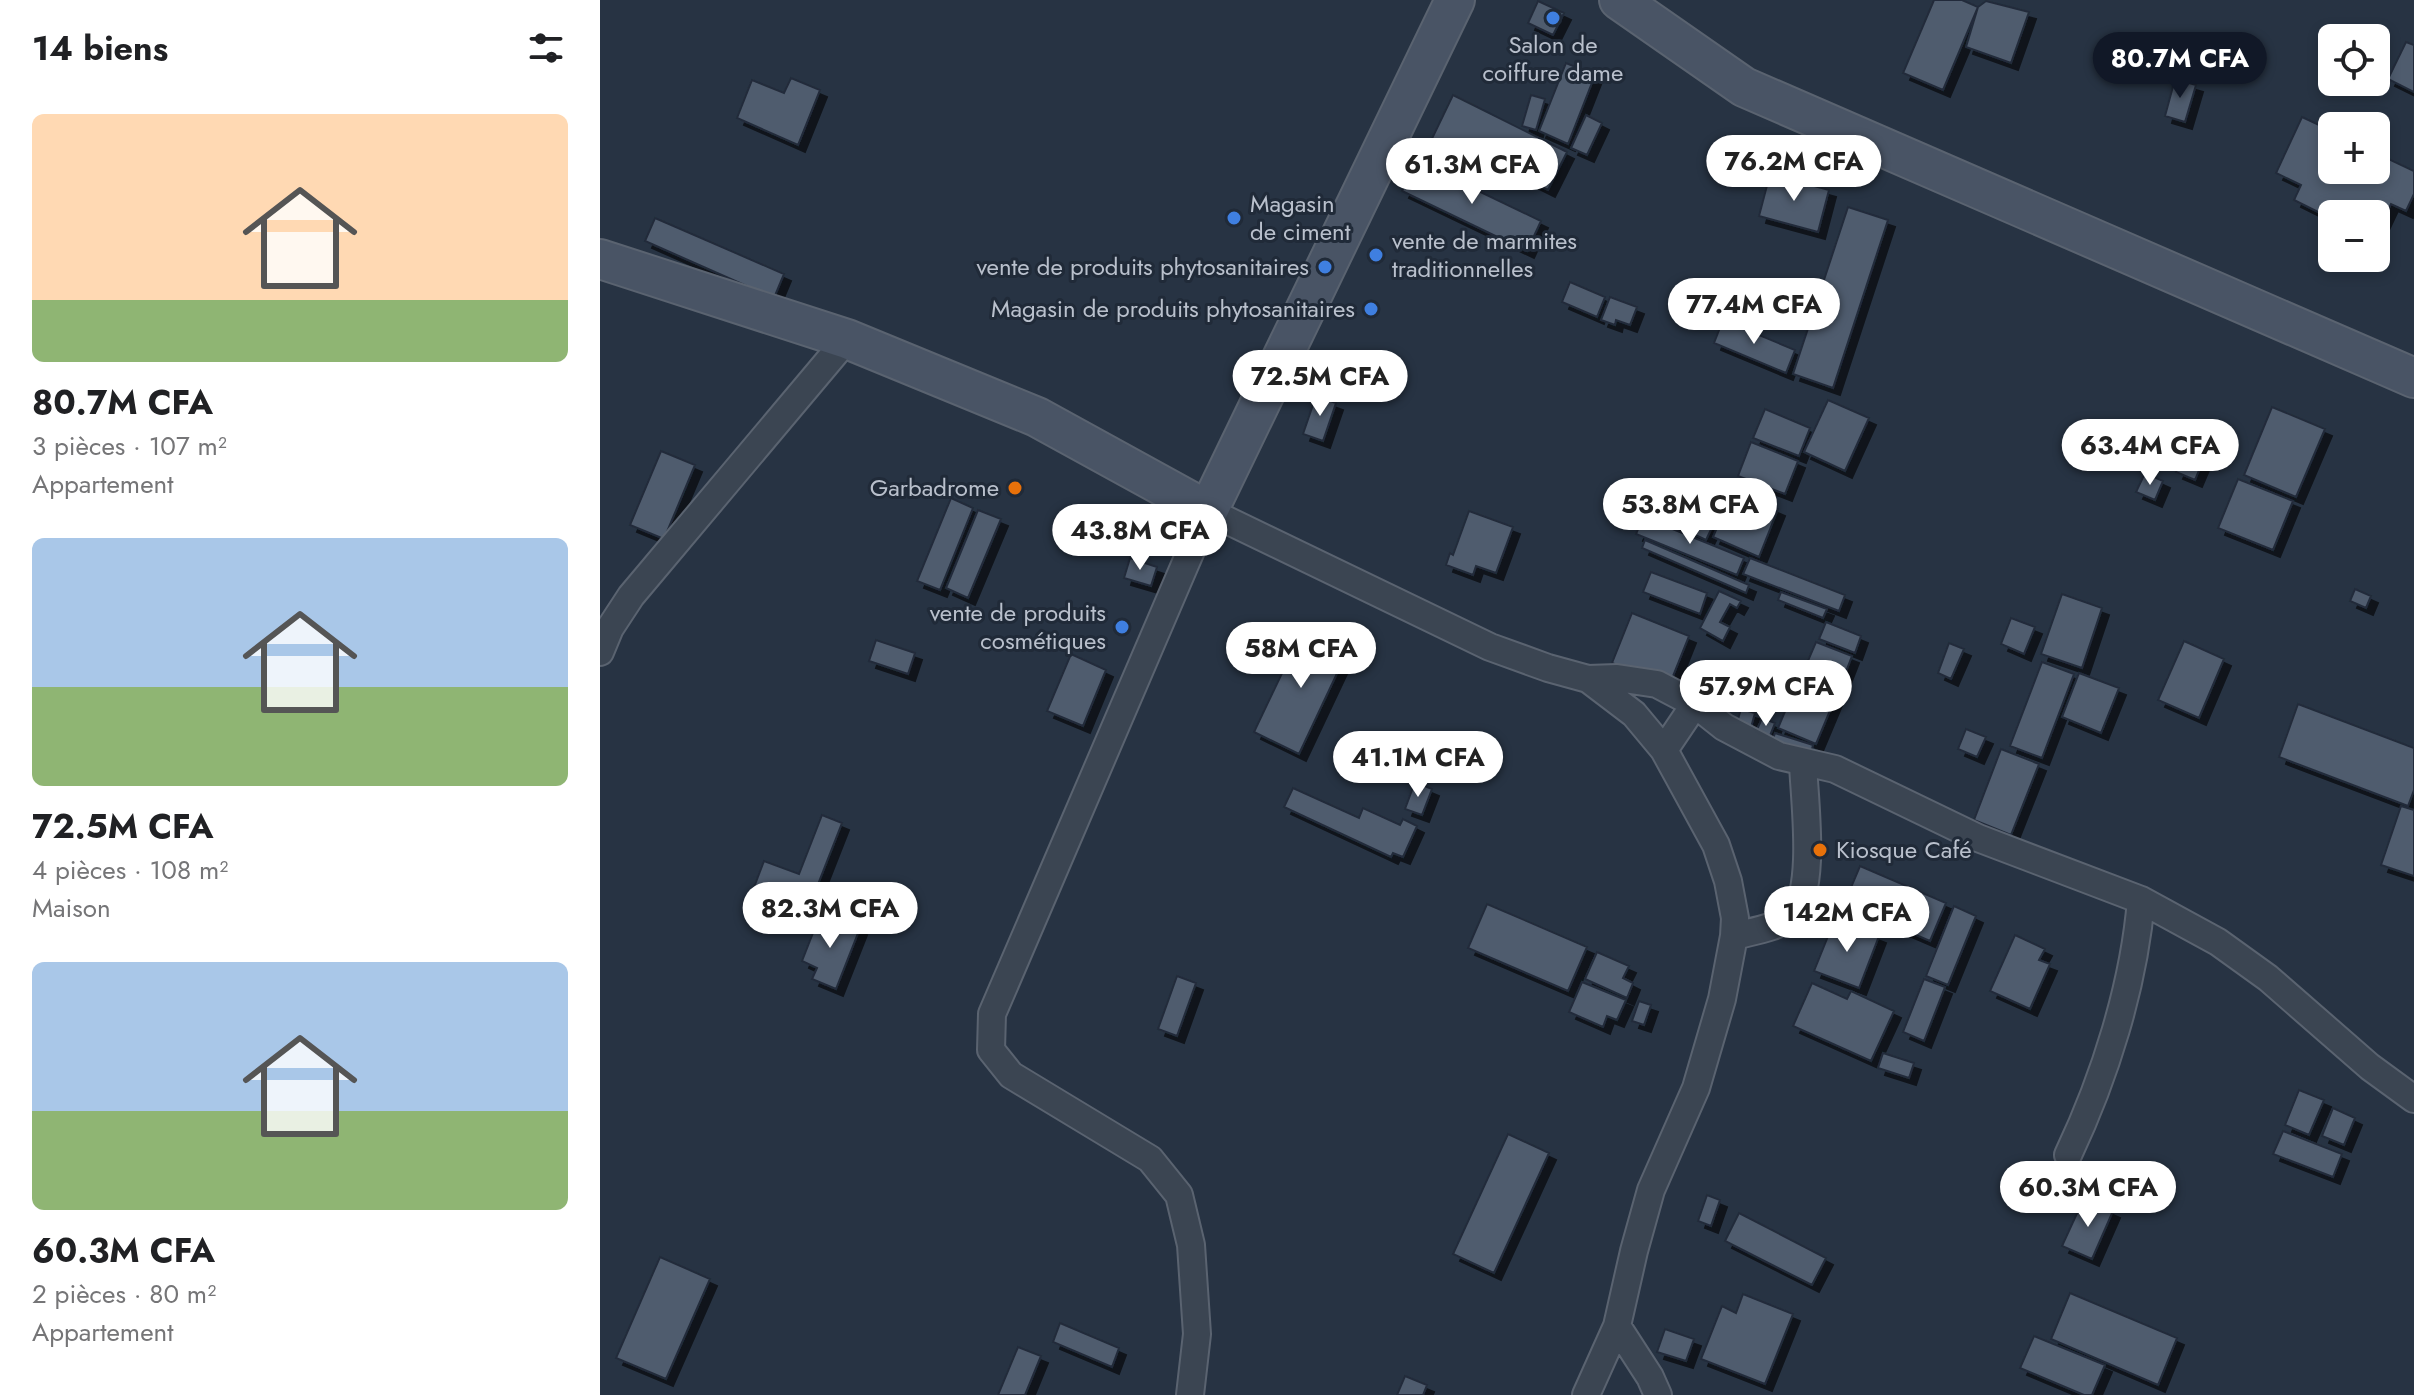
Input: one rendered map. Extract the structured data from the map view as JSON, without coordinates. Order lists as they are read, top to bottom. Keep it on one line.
{"places":["Salon de coiffure dame","Magasin de ciment","vente de marmites traditionnelles","vente de produits phytosanitaires","Magasin de produits phytosanitaires","Garbadrome","vente de produits cosmétiques","Kiosque Café"],"page":{"heading":"14 biens","map_buttons":["+","−"],"price":["80.7M CFA","76.2M CFA","61.3M CFA","77.4M CFA","72.5M CFA","63.4M CFA","53.8M CFA","43.8M CFA","58M CFA","57.9M CFA","41.1M CFA","82.3M CFA","142M CFA","60.3M CFA"],"list":[{"name":"80.7M CFA","note":"3 pièces · 107 m² · Appartement"},{"name":"72.5M CFA","note":"4 pièces · 108 m² · Maison"},{"name":"60.3M CFA","note":"2 pièces · 80 m² · Appartement"}]}}
